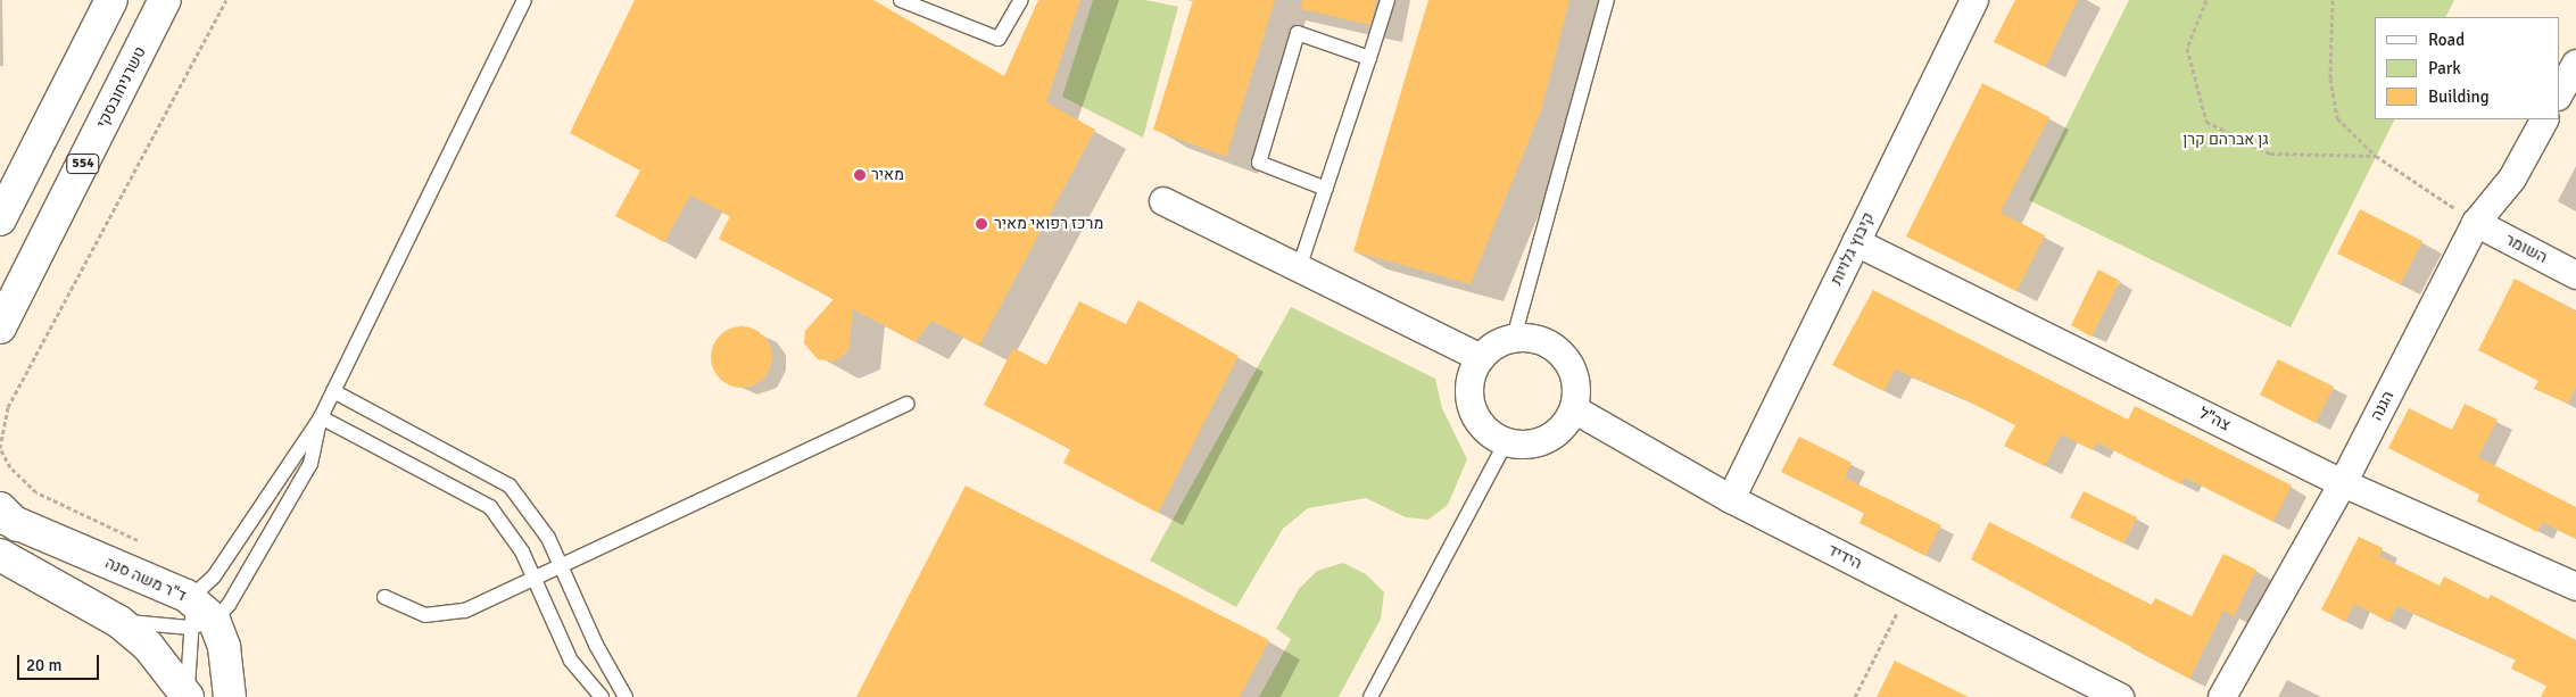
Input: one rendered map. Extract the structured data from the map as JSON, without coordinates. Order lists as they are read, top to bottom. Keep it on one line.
{"streets":{"main road":["טשרניחובסקי","554","ד\"ר משה סנה"],"street":["קיבוץ גלויות","השומר","הגנה","צה\"ל","הידיד"]},"crossings":[["קיבוץ גלויות","צה\"ל"],["קיבוץ גלויות","הידיד"],["השומר","הגנה"],["הגנה","צה\"ל"]],"parks":["גן אברהם קרן"],"places":["מאיר","מרכז רפואי מאיר"],"legend":["Road","Park","Building"],"scale_bar":"20 m"}
